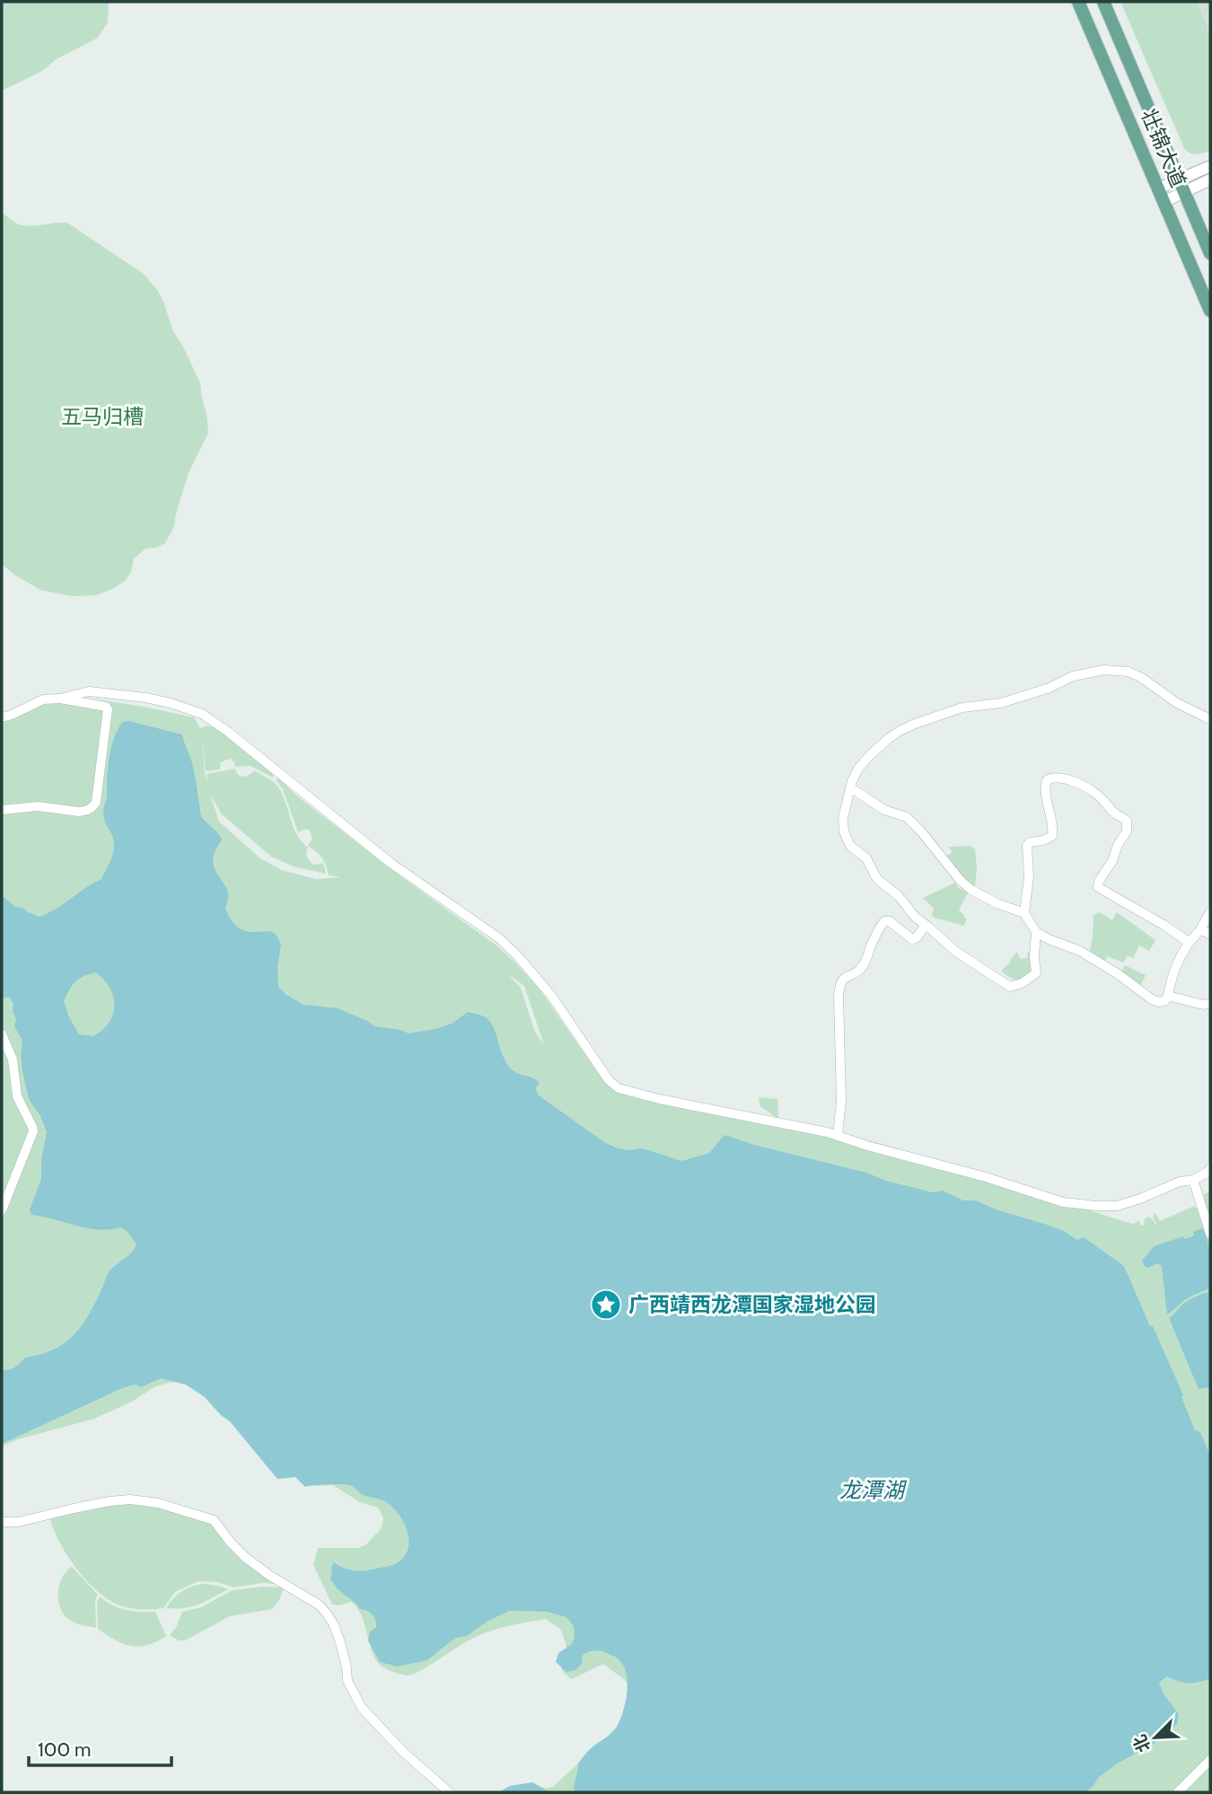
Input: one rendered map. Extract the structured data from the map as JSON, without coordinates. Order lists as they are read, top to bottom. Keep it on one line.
{"streets":{"main road":["壮锦大道"]},"water":["龙潭湖"],"parks":["五马归槽"],"places":{"place":["广西靖西龙潭国家湿地公园"]},"scale_bar":"100 m","north":"bottom left"}
